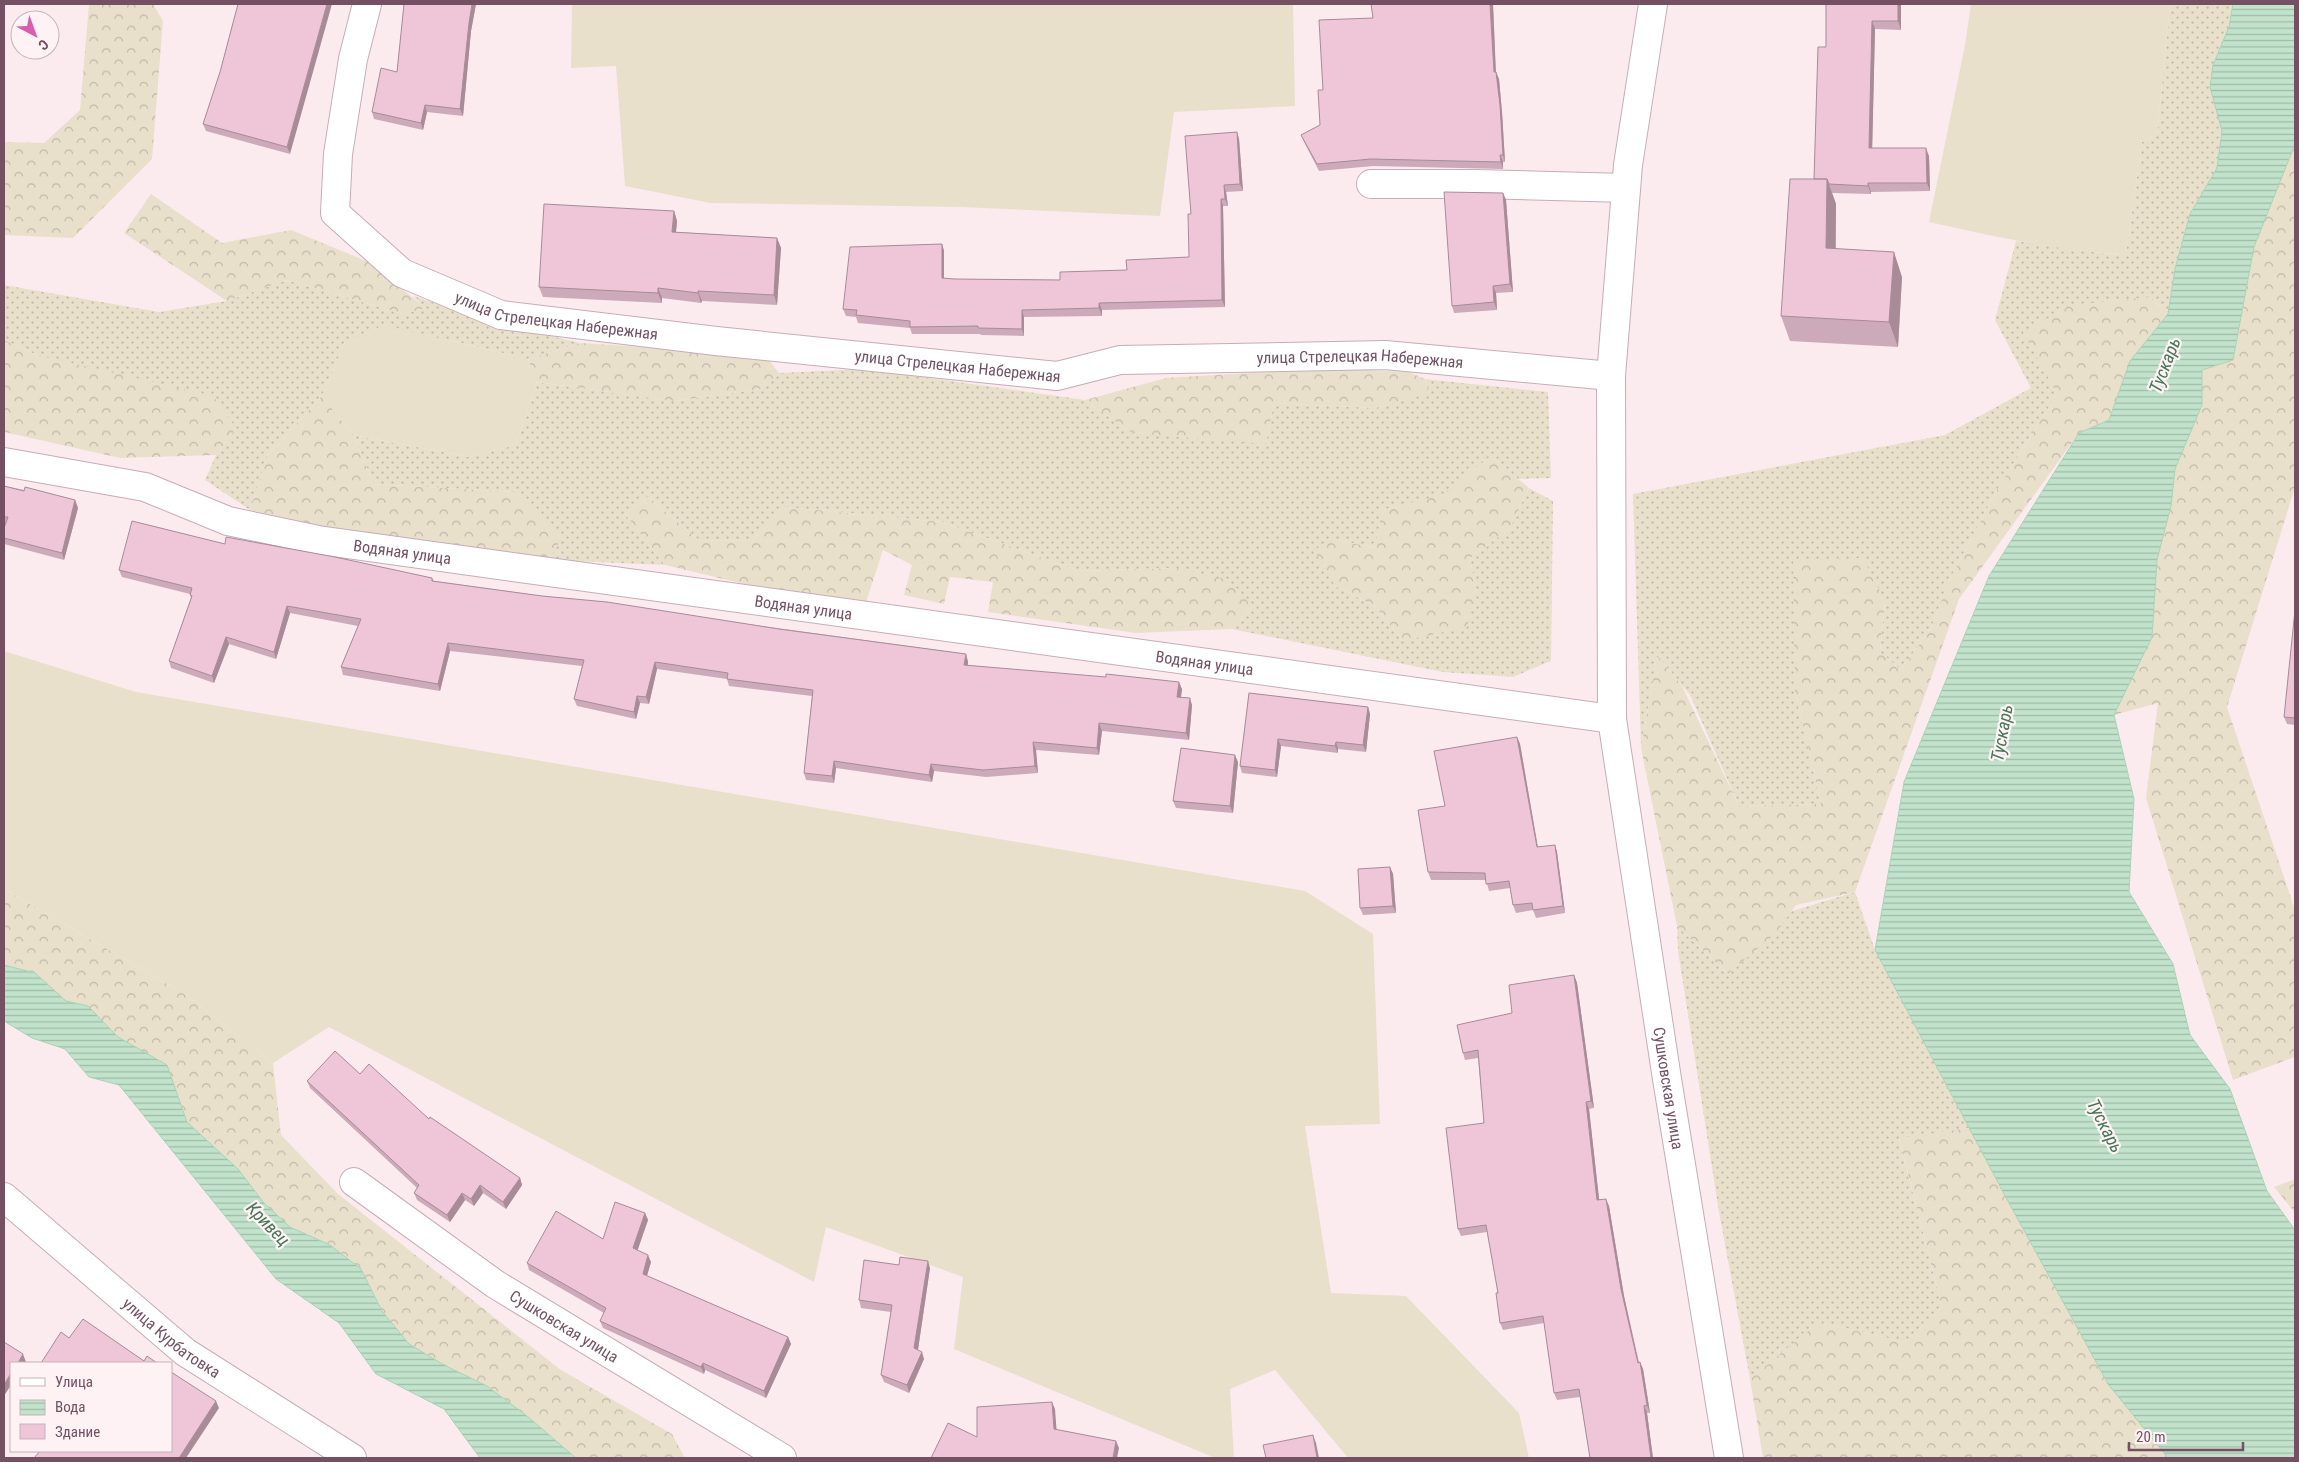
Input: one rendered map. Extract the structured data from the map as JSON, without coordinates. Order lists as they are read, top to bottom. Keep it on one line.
{"streets":{"street":["улица Стрелецкая Набережная","Водяная улица","Сушковская улица","улица Курбатовка"]},"crossings":[["Водяная улица","Сушковская улица"]],"water":["Тускарь","Кривец"],"legend":["Улица","Вода","Здание"],"scale_bar":"20 m","north":"bottom right"}
